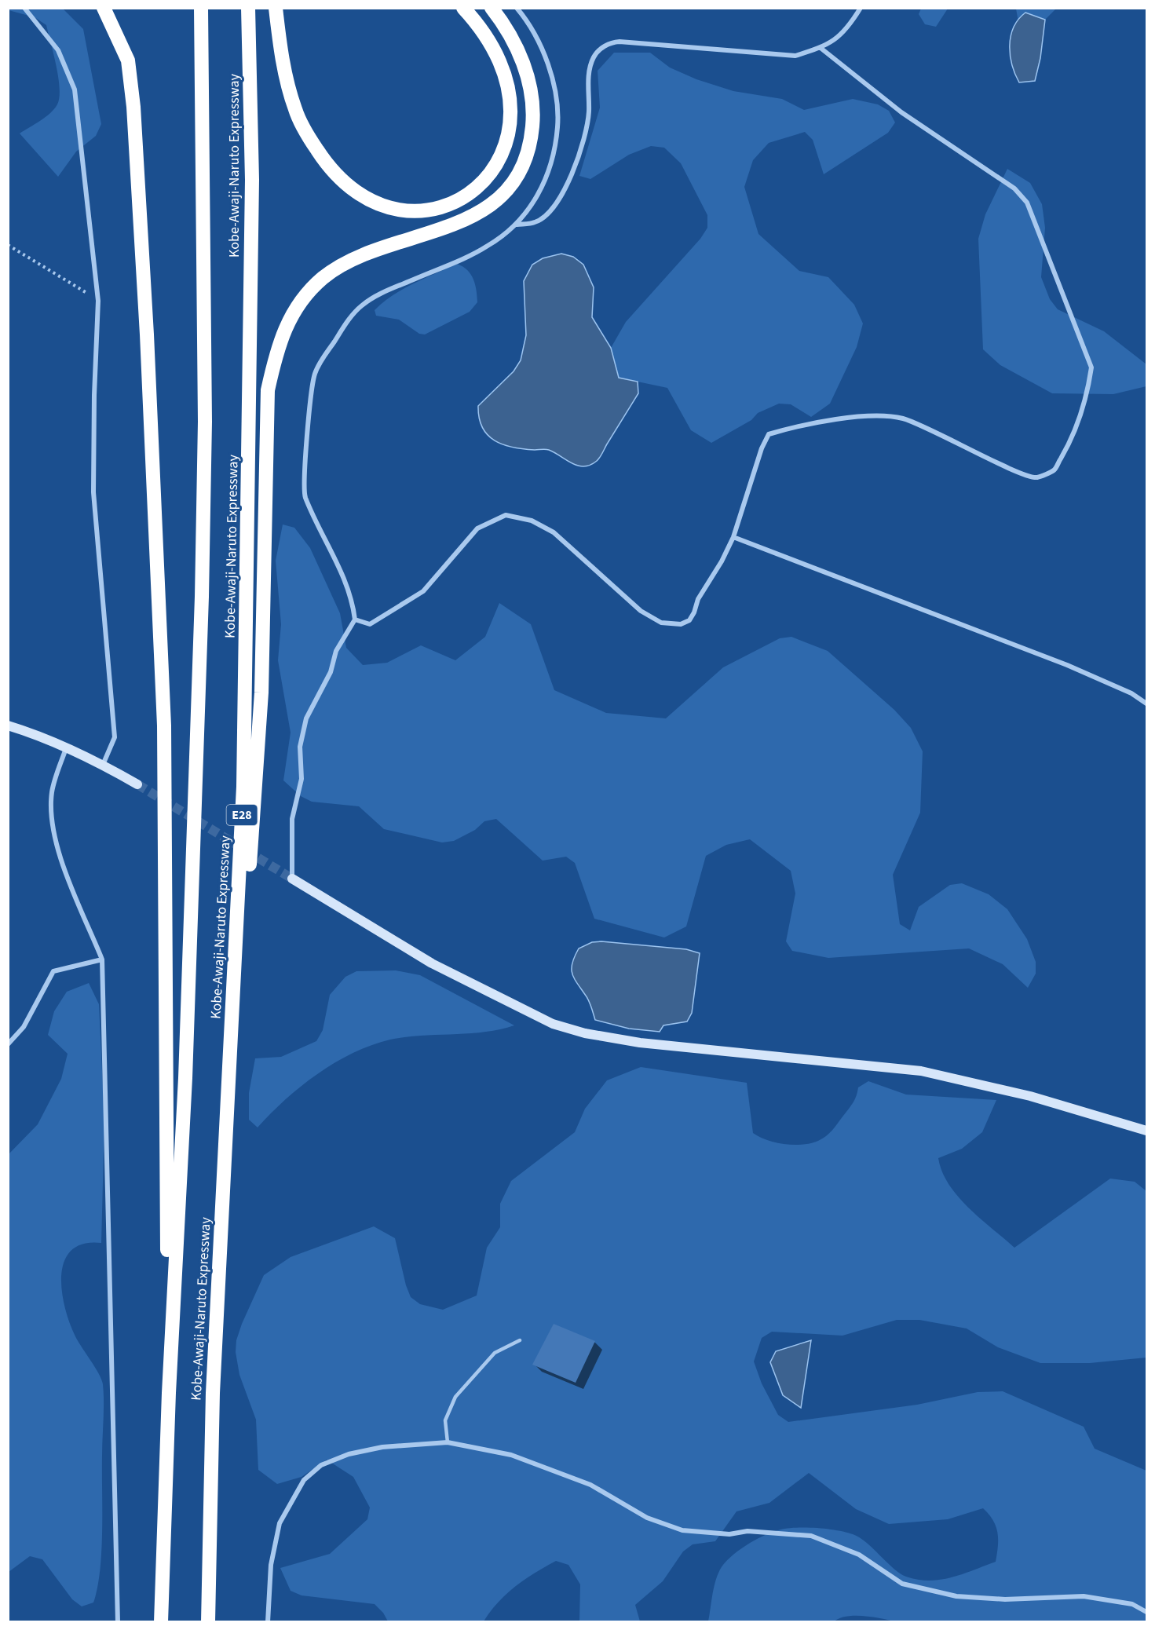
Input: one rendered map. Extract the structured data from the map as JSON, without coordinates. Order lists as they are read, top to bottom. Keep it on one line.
{"streets":{"highway":["Kobe-Awaji-Naruto Expressway","E28"]}}
